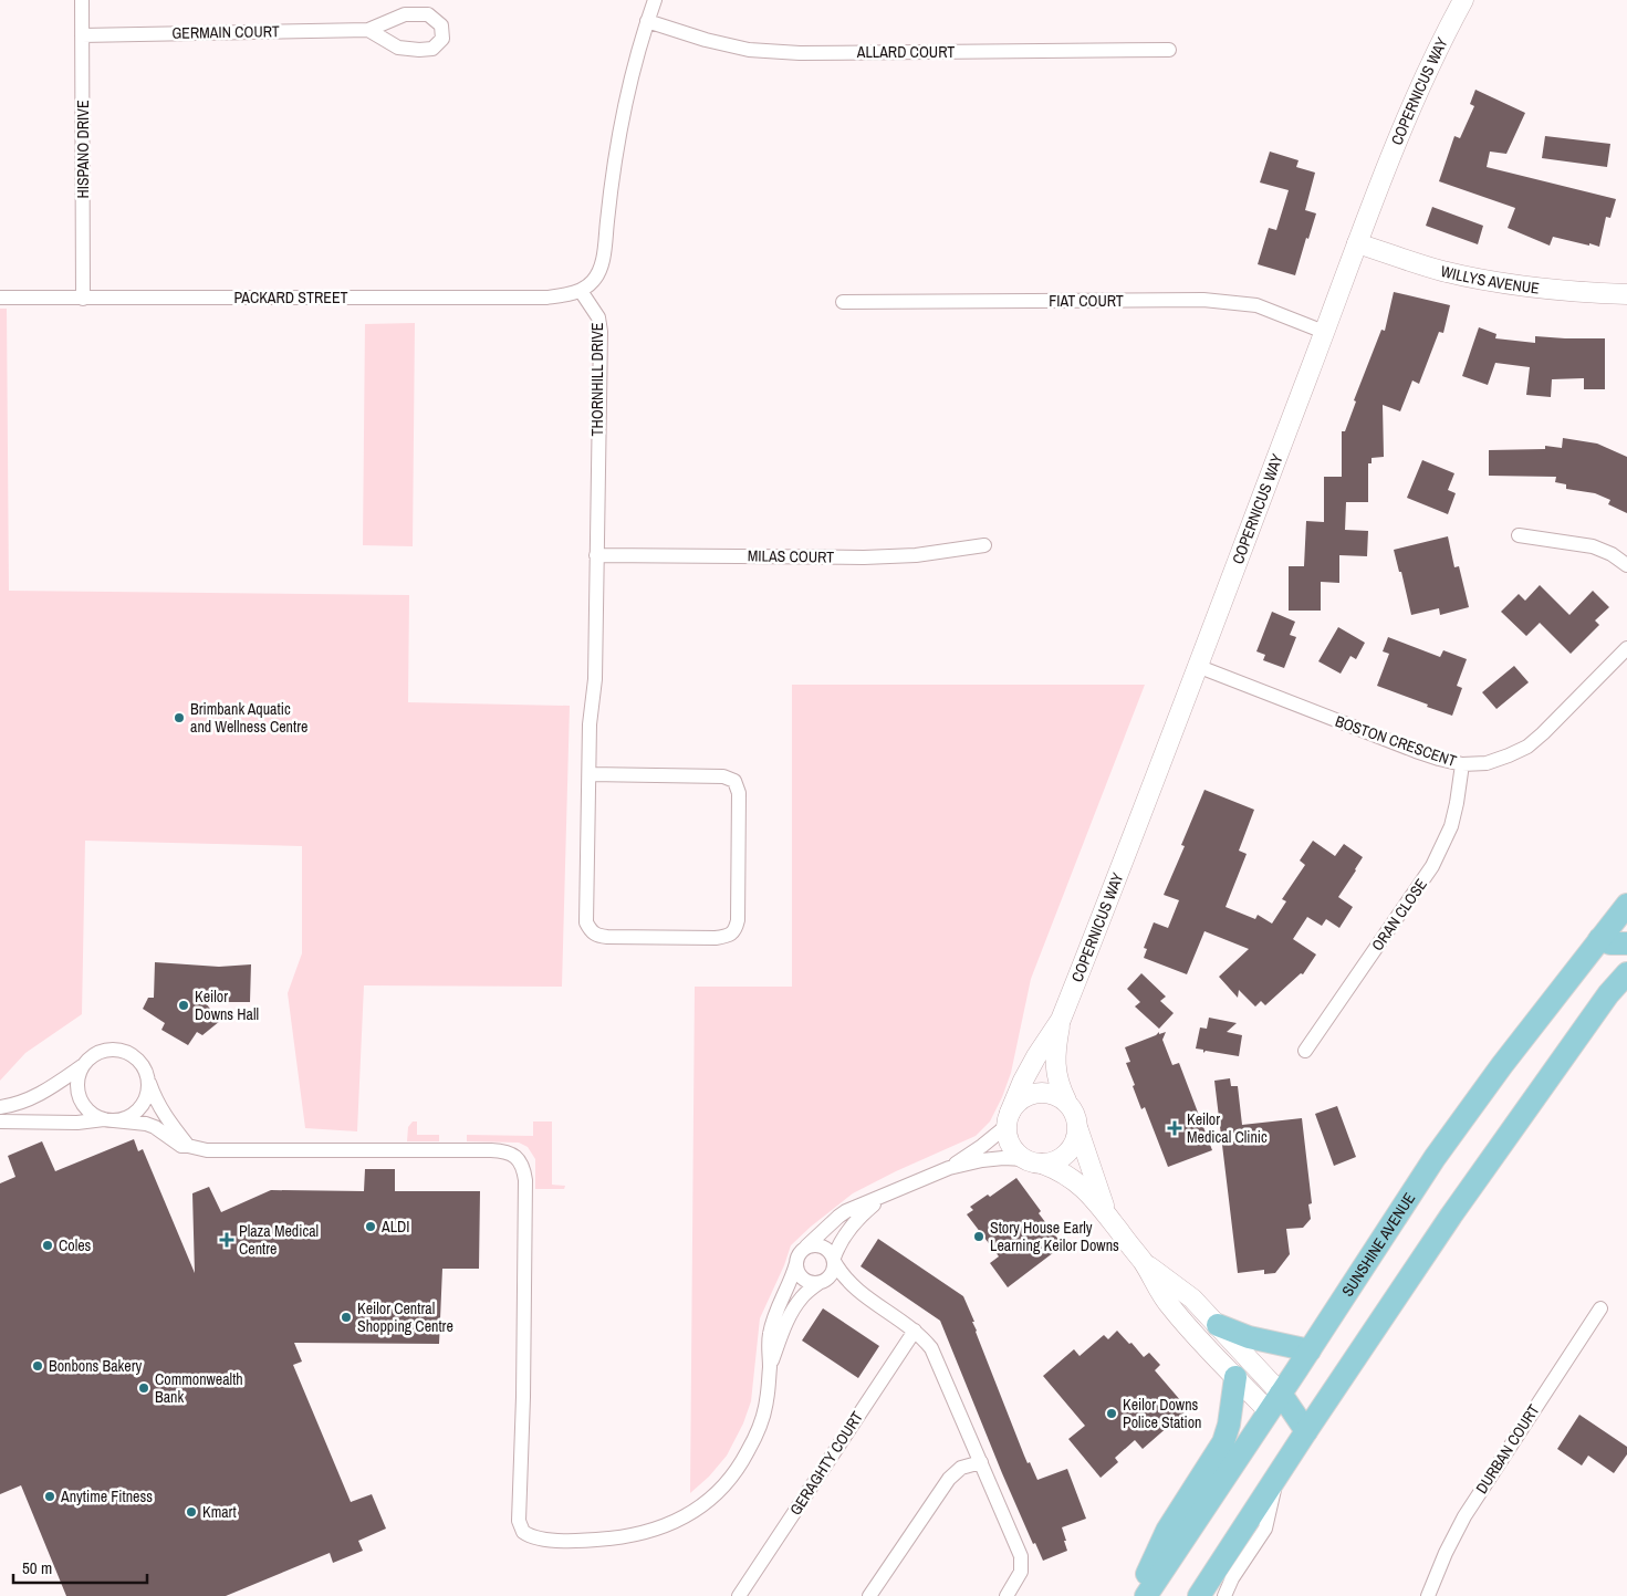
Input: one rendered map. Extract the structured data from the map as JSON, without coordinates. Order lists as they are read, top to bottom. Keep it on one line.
{"streets":{"main road":["SUNSHINE AVENUE"],"street":["GERMAIN COURT","ALLARD COURT","COPERNICUS WAY","HISPANO DRIVE","WILLYS AVENUE","PACKARD STREET","FIAT COURT","THORNHILL DRIVE","MILAS COURT","BOSTON CRESCENT","ORAN CLOSE","DURBAN COURT","GERAGHTY COURT"]},"crossings":[["GERMAIN COURT","HISPANO DRIVE"],["COPERNICUS WAY","WILLYS AVENUE"],["COPERNICUS WAY","FIAT COURT"],["COPERNICUS WAY","BOSTON CRESCENT"],["HISPANO DRIVE","PACKARD STREET"],["PACKARD STREET","THORNHILL DRIVE"],["THORNHILL DRIVE","MILAS COURT"],["BOSTON CRESCENT","ORAN CLOSE"]],"places":{"other":["Brimbank Aquatic and Wellness Centre","Keilor Downs Hall","ALDI","Story House Early Learning Keilor Downs","Coles","Keilor Central Shopping Centre","Bonbons Bakery","Commonwealth Bank","Keilor Downs Police Station","Anytime Fitness","Kmart"],"health":["Keilor Medical Clinic","Plaza Medical Centre"]},"scale_bar":"50 m"}
